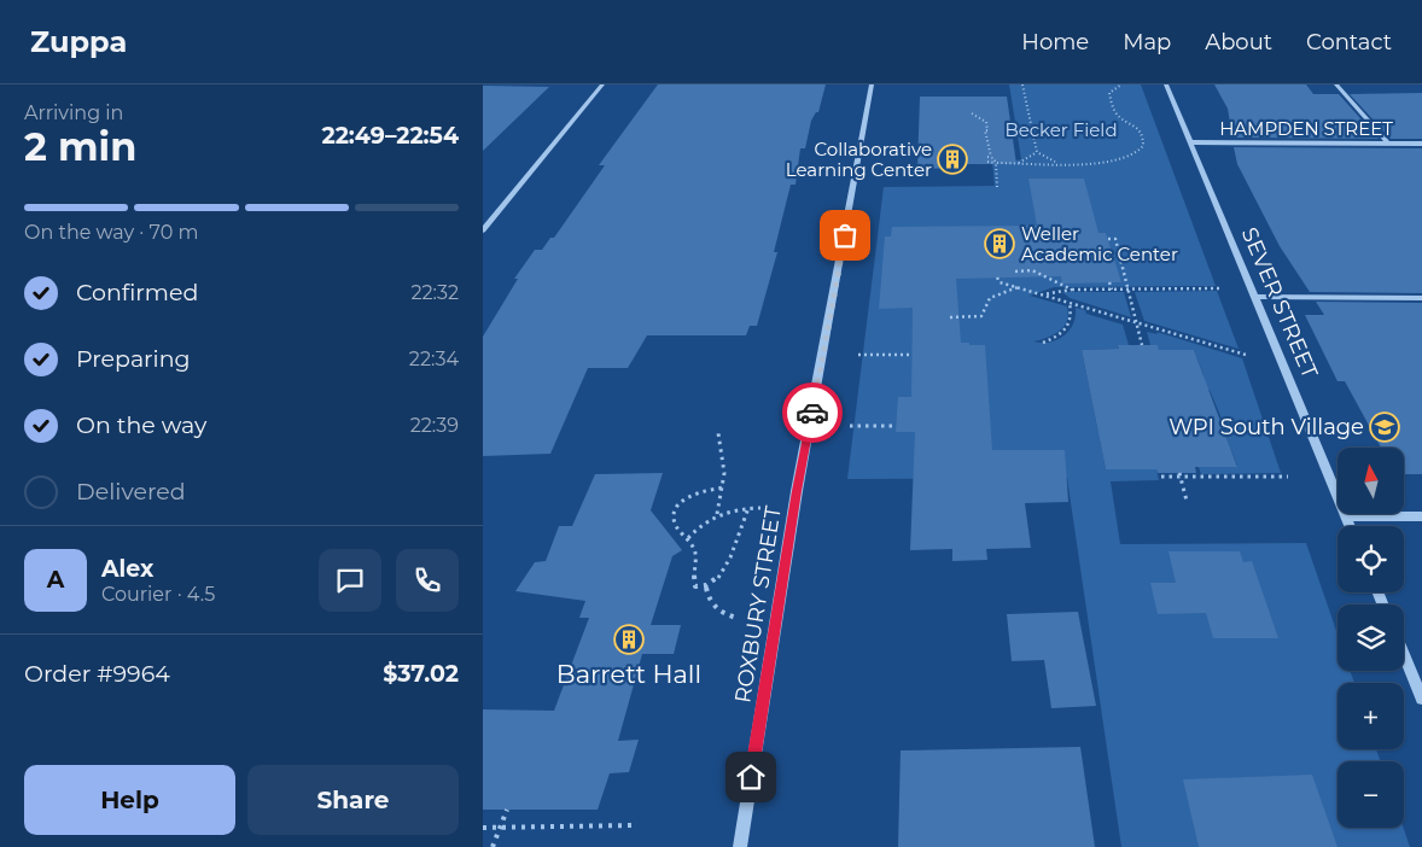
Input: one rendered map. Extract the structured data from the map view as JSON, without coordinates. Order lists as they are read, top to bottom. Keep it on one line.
{"streets":{"street":["HAMPDEN STREET","SEVER STREET","ROXBURY STREET"]},"crossings":[["HAMPDEN STREET","SEVER STREET"]],"parks":["Becker Field"],"places":{"building":["Collaborative Learning Center","Weller Academic Center","Barrett Hall"],"school or university":["WPI South Village"]},"north":"top","page":{"header":"Zuppa","nav":["Home","Map","About","Contact"],"heading":["2 min","Arriving in","22:49–22:54"],"panel":["Alex","Courier · 4.5","Order #9964","$37.02"],"bar":"On the way · 70 m","list":[["Confirmed","22:32"],["Preparing","22:34"],["On the way","22:39"],"Delivered"],"map_buttons":["+","−"],"round":"A","buttons":["Help","Share"]}}
